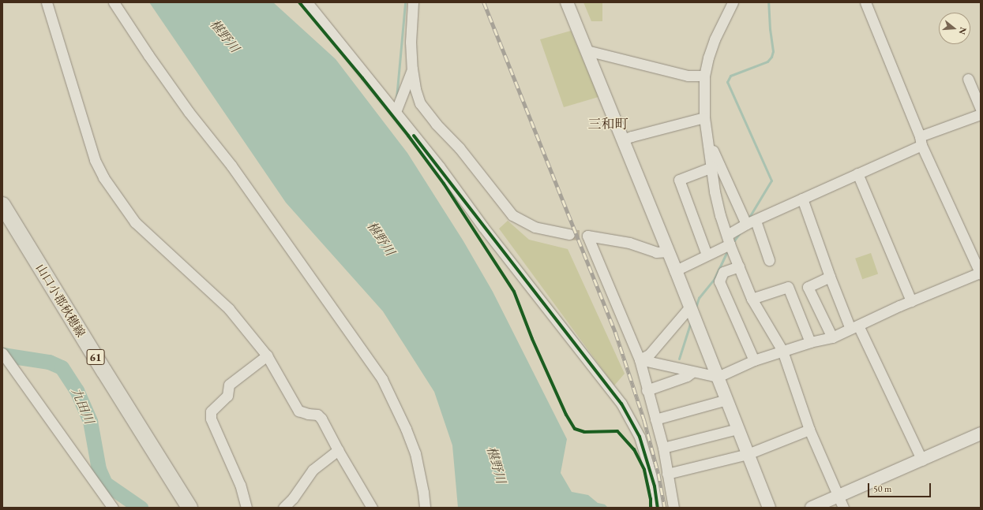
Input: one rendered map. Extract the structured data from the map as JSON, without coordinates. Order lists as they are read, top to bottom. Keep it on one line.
{"streets":{"main road":["山口小郡秋穂線","61"]},"districts":["三和町"],"water":["椹野川","九田川"],"scale_bar":"50 m","north":"right"}
